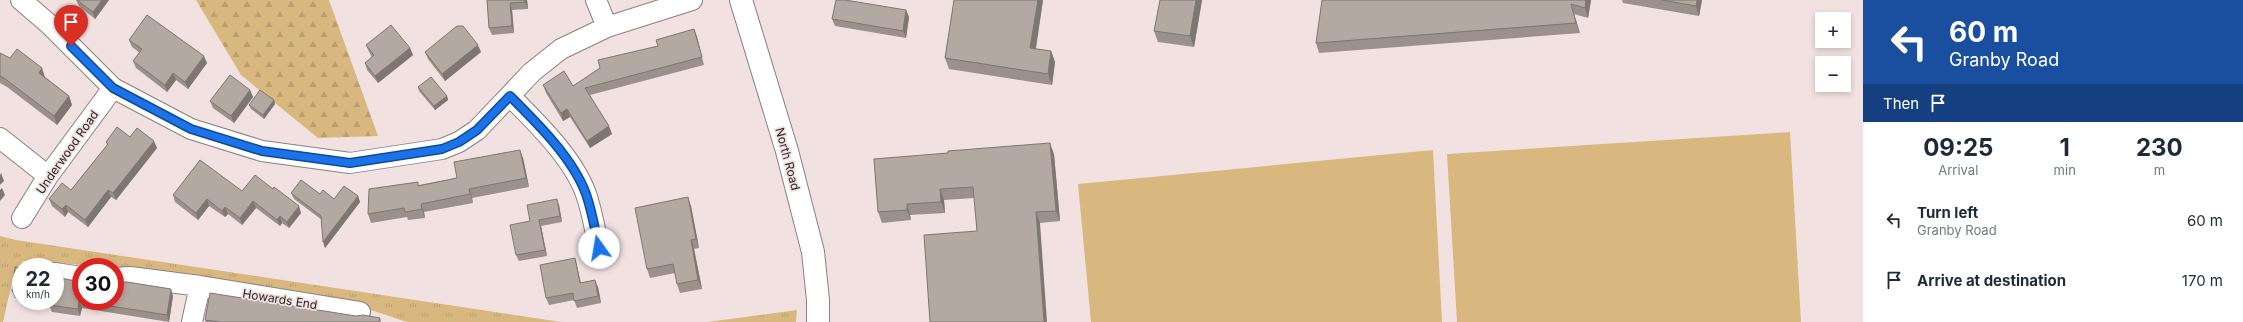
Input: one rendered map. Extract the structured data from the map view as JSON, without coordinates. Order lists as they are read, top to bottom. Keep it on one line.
{"streets":{"main road":["North Road"],"street":["Underwood Road","Howards End"]},"page":{"turn":["60 m","Granby Road"],"map_buttons":["+","−"],"then":"Then","eta":["09:25","Arrival","1","min","230","m"],"list":[{"name":"Turn left","note":"Granby Road","value":"60 m"},{"name":"Arrive at destination","value":"170 m"}],"speed":"22 km/h","limit":"30"}}
